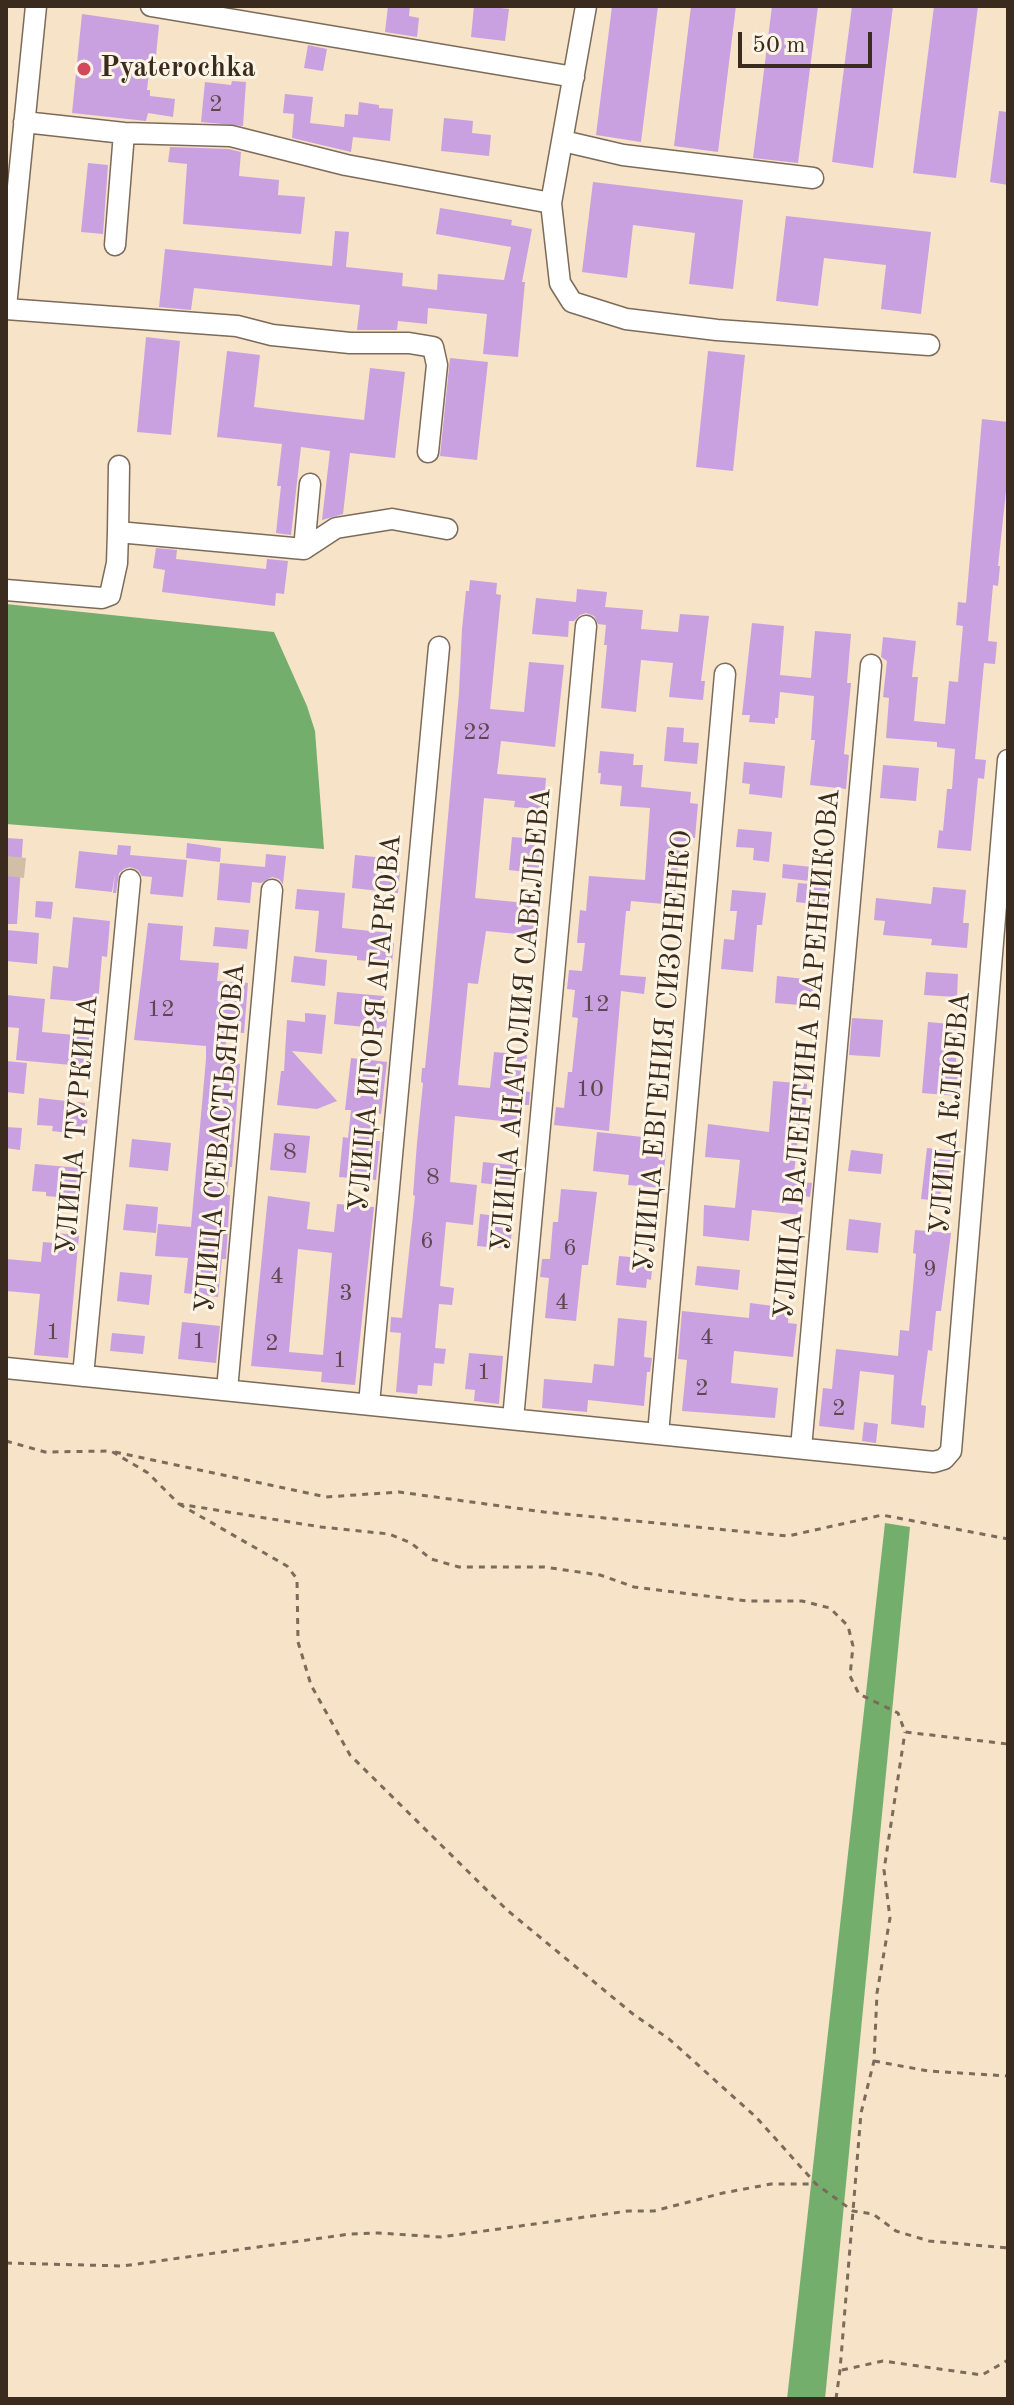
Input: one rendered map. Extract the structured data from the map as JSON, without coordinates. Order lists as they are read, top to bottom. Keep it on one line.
{"streets":{"street":["УЛИЦА АНАТОЛИЯ САВЕЛЬЕВА","УЛИЦА ИГОРЯ АГАРКОВА","УЛИЦА ЕВГЕНИЯ СИЗОНЕНКО","УЛИЦА ВАЛЕНТИНА ВАРЕННИКОВА","УЛИЦА КЛЮЕВА","УЛИЦА ТУРКИНА","УЛИЦА СЕВАСТЬЯНОВА"]},"crossings":[["УЛИЦА ВАЛЕНТИНА ВАРЕННИКОВА","УЛИЦА КЛЮЕВА"]],"places":["Pyaterochka"],"house_numbers":["2","22","12","12","10","8","8","6","6","9","4","3","4","1","4","1","2","1","1","2","2"],"scale_bar":"50 m"}
